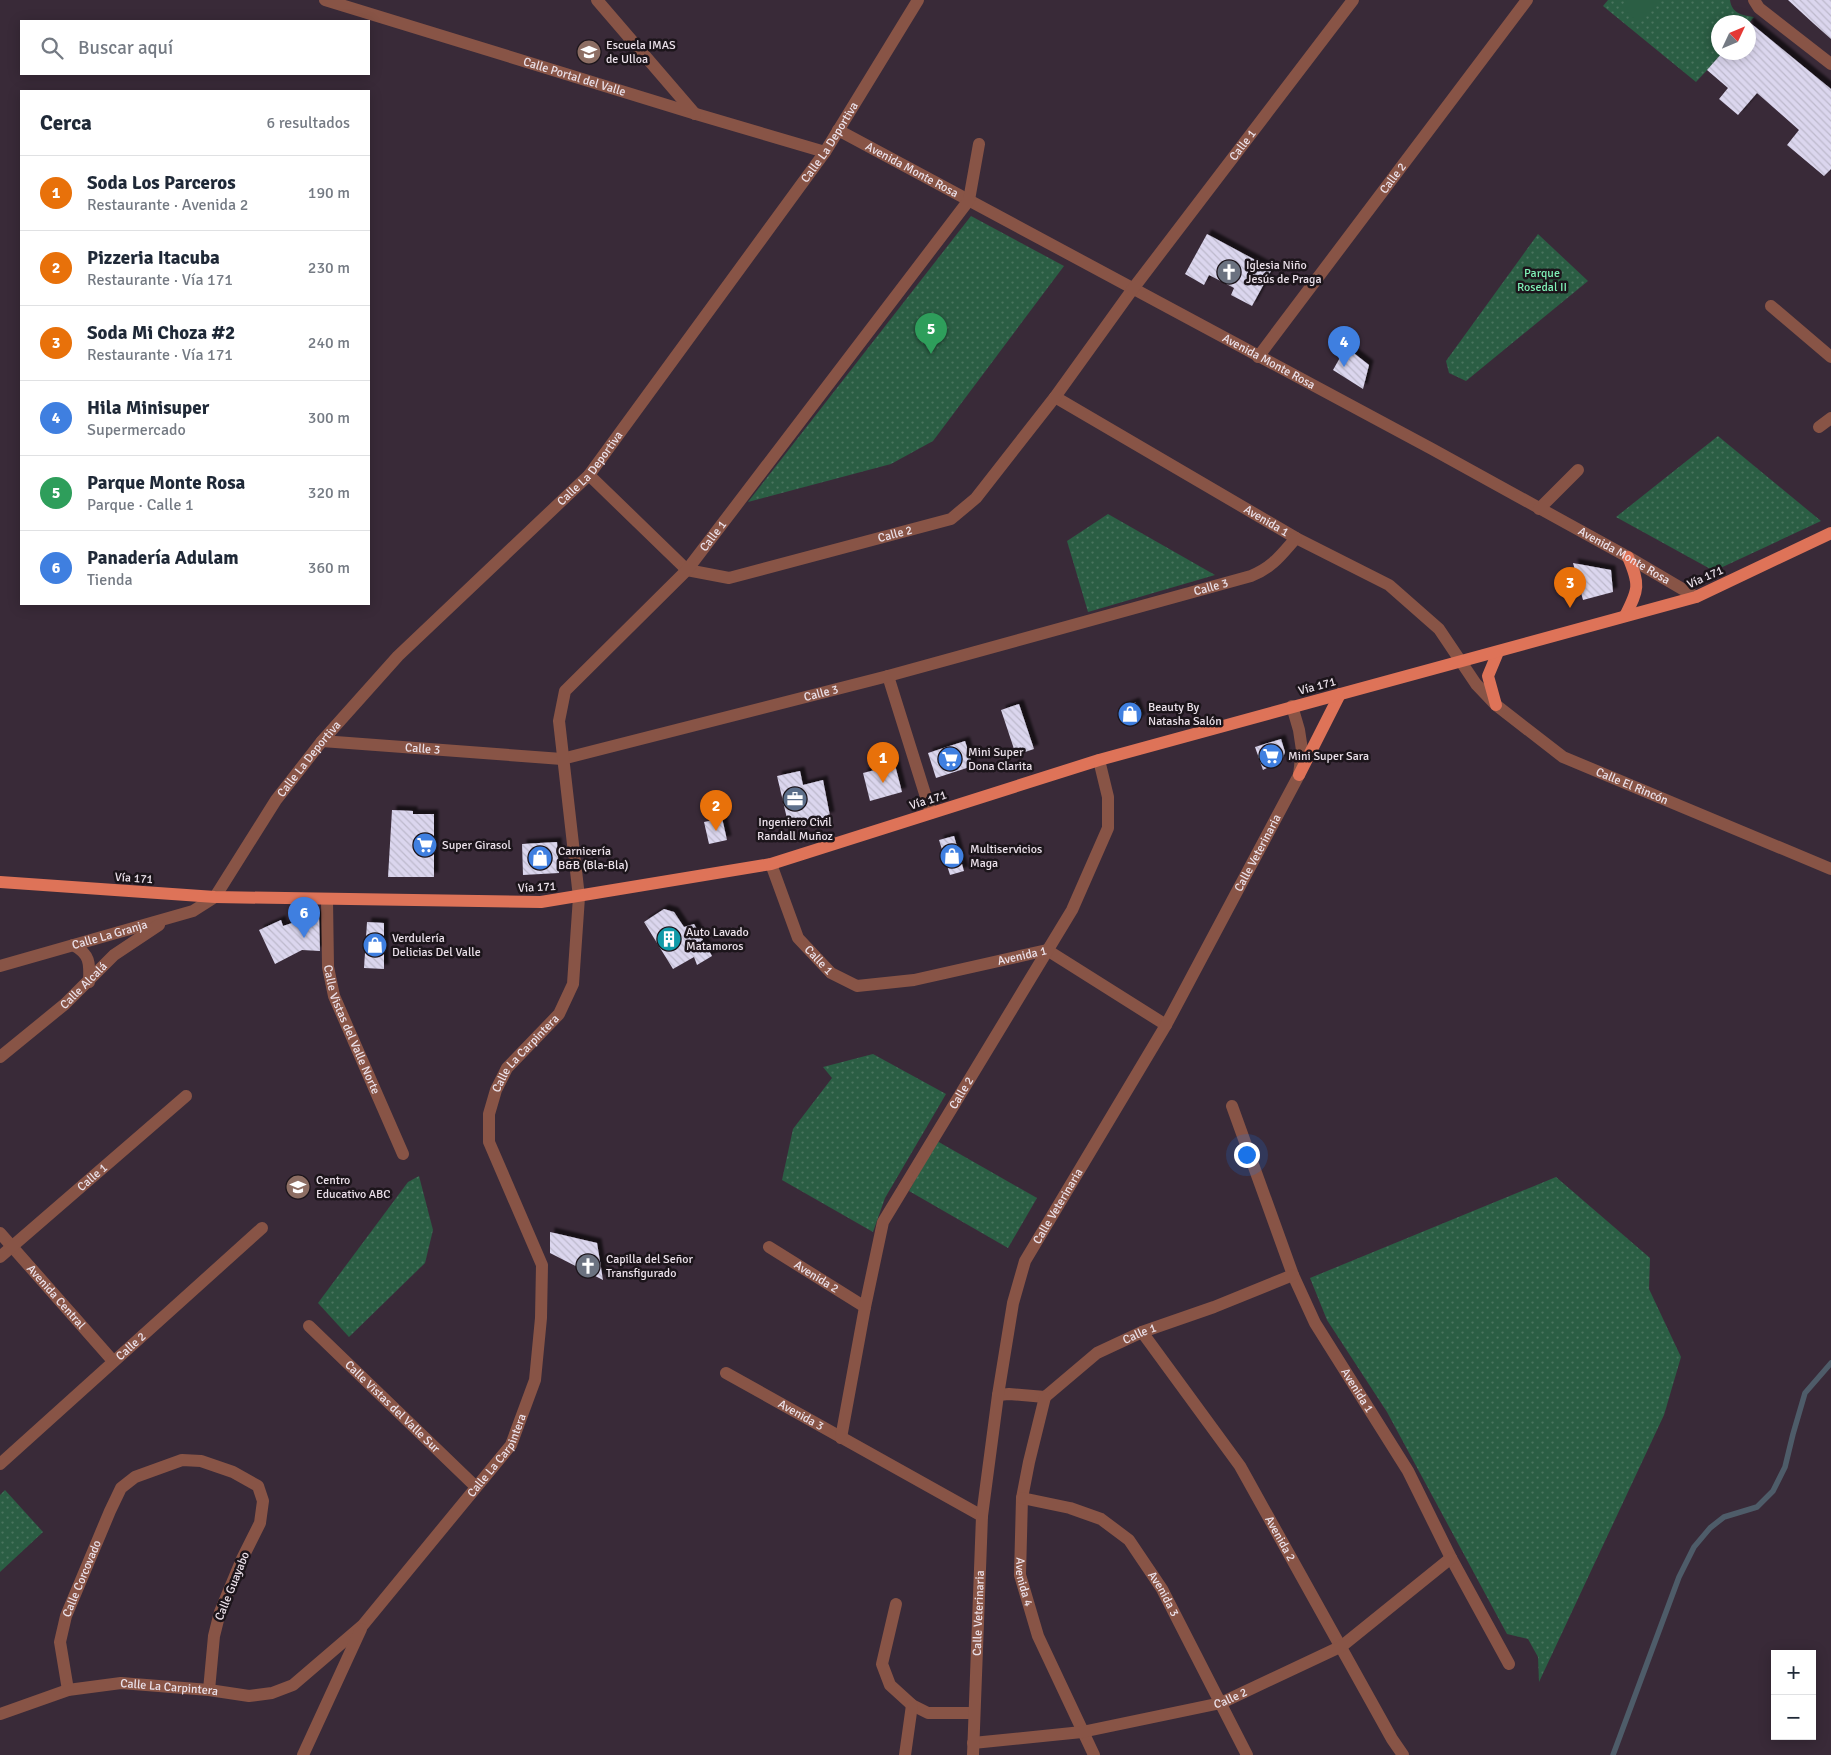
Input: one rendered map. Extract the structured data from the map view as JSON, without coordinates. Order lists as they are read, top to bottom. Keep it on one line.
{"streets":{"main road":["Vía 171"],"street":["Calle Portal del Valle","Calle La Deportiva","Calle 1","Avenida Monte Rosa","Calle 2","Avenida 1","Calle 3","Calle El Rincón","Calle Veterinaria","Calle La Granja","Calle Alcalá","Calle Vistas del Valle Norte","Calle La Carpintera","Avenida 2","Avenida Central","Calle Vistas del Valle Sur","Avenida 3","Calle Corcovado","Avenida 4","Calle Guayabo"]},"crossings":[["Calle Portal del Valle","Calle La Deportiva"],["Calle La Deportiva","Avenida Monte Rosa"],["Calle La Deportiva","Vía 171"],["Calle La Deportiva","Calle 3"],["Calle La Deportiva","Calle La Granja"],["Calle 1","Avenida Monte Rosa"],["Calle 1","Calle 2"],["Calle 1","Avenida 1"],["Calle 1","Vía 171"],["Calle 1","Calle 3"],["Calle 1","Calle La Carpintera"],["Calle 1","Avenida 2"],["Calle 1","Avenida Central"],["Calle 1","Avenida 4"],["Avenida Monte Rosa","Calle 2"],["Avenida Monte Rosa","Vía 171"],["Calle 2","Avenida 1"],["Calle 2","Vía 171"],["Calle 2","Calle Veterinaria"],["Calle 2","Avenida 2"],["Calle 2","Avenida Central"],["Calle 2","Avenida 3"],["Calle 2","Avenida 4"],["Avenida 1","Vía 171"],["Avenida 1","Calle 3"],["Avenida 1","Calle El Rincón"],["Avenida 1","Calle Veterinaria"],["Vía 171","Calle El Rincón"],["Vía 171","Calle Veterinaria"],["Vía 171","Calle La Granja"],["Vía 171","Calle Vistas del Valle Norte"],["Vía 171","Calle La Carpintera"],["Calle Veterinaria","Avenida 3"],["Calle La Granja","Calle Alcalá"],["Calle La Carpintera","Calle Vistas del Valle Sur"],["Calle La Carpintera","Calle Corcovado"],["Calle La Carpintera","Calle Guayabo"],["Avenida 3","Avenida 4"],["Calle Corcovado","Calle Guayabo"]],"parks":["Parque Rosedal II"],"places":{"school or university":["Escuela IMAS de Ulloa","Centro Educativo ABC"],"church":["Iglesia Niño Jesús de Praga","Capilla del Señor Transfigurado"],"shop":["Beauty By Natasha Salón","Multiservicios Maga","Carnicería B&B (Bla-Bla)","Verdulería Delicias Del Valle"],"supermarket":["Mini Super Sara","Mini Super Dona Clarita","Super Girasol"],"office":["Ingeniero Civil Randall Muñoz"],"building":["Auto Lavado Matamoros"]},"north":"top right","page":{"search":"Buscar aquí","heading":["Cerca","6 resultados"],"list":[{"mark":"1","name":"Soda Los Parceros","note":"Restaurante · Avenida 2","value":"190 m"},{"mark":"2","name":"Pizzeria Itacuba","note":"Restaurante · Vía 171","value":"230 m"},{"mark":"3","name":"Soda Mi Choza #2","note":"Restaurante · Vía 171","value":"240 m"},{"mark":"4","name":"Hila Minisuper","note":"Supermercado","value":"300 m"},{"mark":"5","name":"Parque Monte Rosa","note":"Parque · Calle 1","value":"320 m"},{"mark":"6","name":"Panadería Adulam","note":"Tienda","value":"360 m"}],"pins":["5","4","3","1","2","6"],"map_buttons":["+","−"]}}
